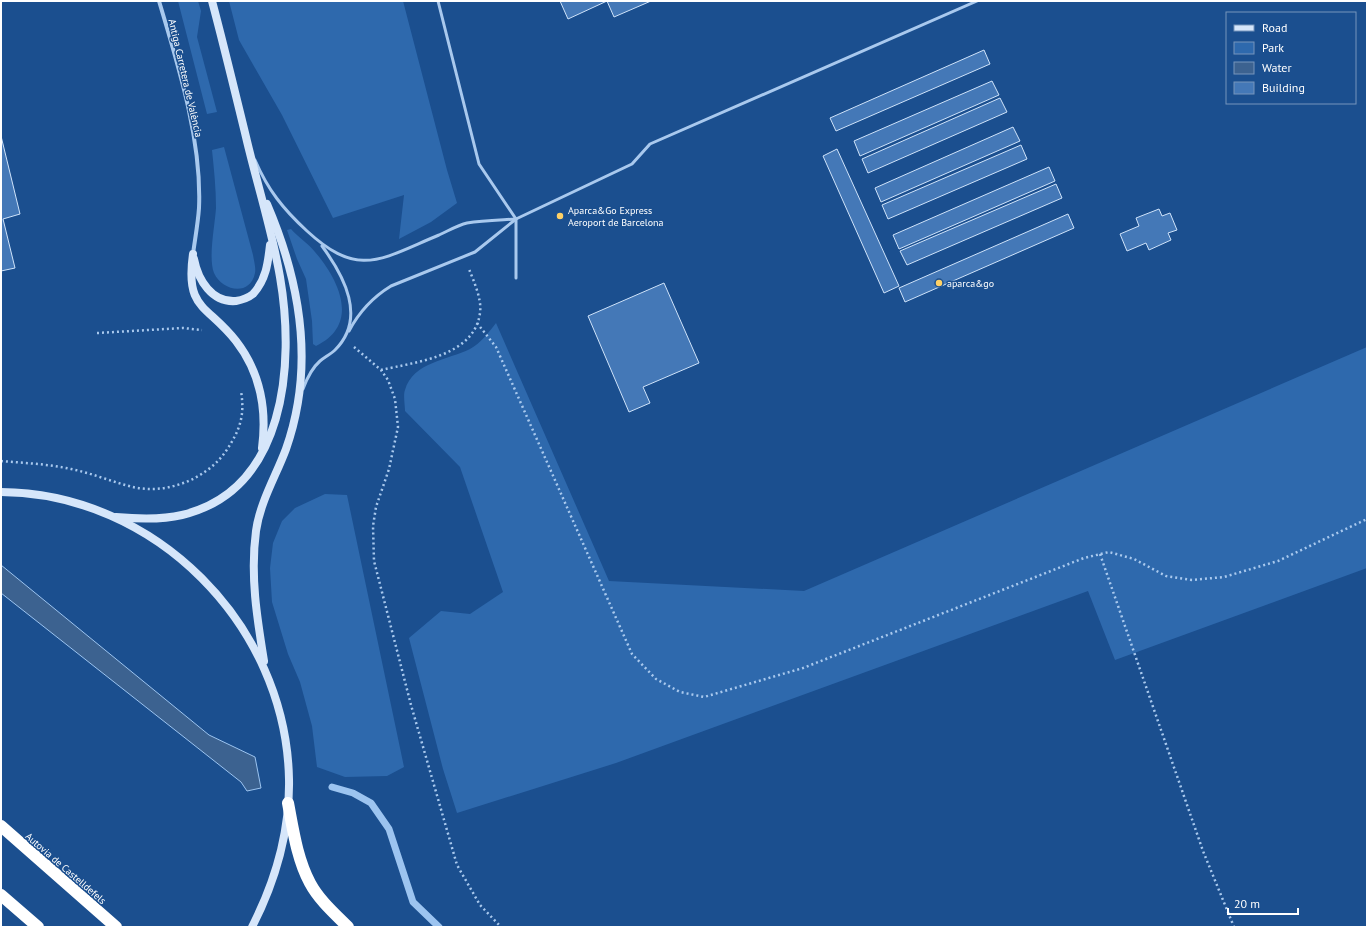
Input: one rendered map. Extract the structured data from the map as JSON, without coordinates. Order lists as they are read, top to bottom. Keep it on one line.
{"streets":{"highway":["Autovia de Castelldefels"],"street":["Antiga Carretera de València"]},"places":["Aparca&Go Express Aeroport de Barcelona","aparca&go"],"legend":["Road","Park","Water","Building"],"scale_bar":"20 m"}
